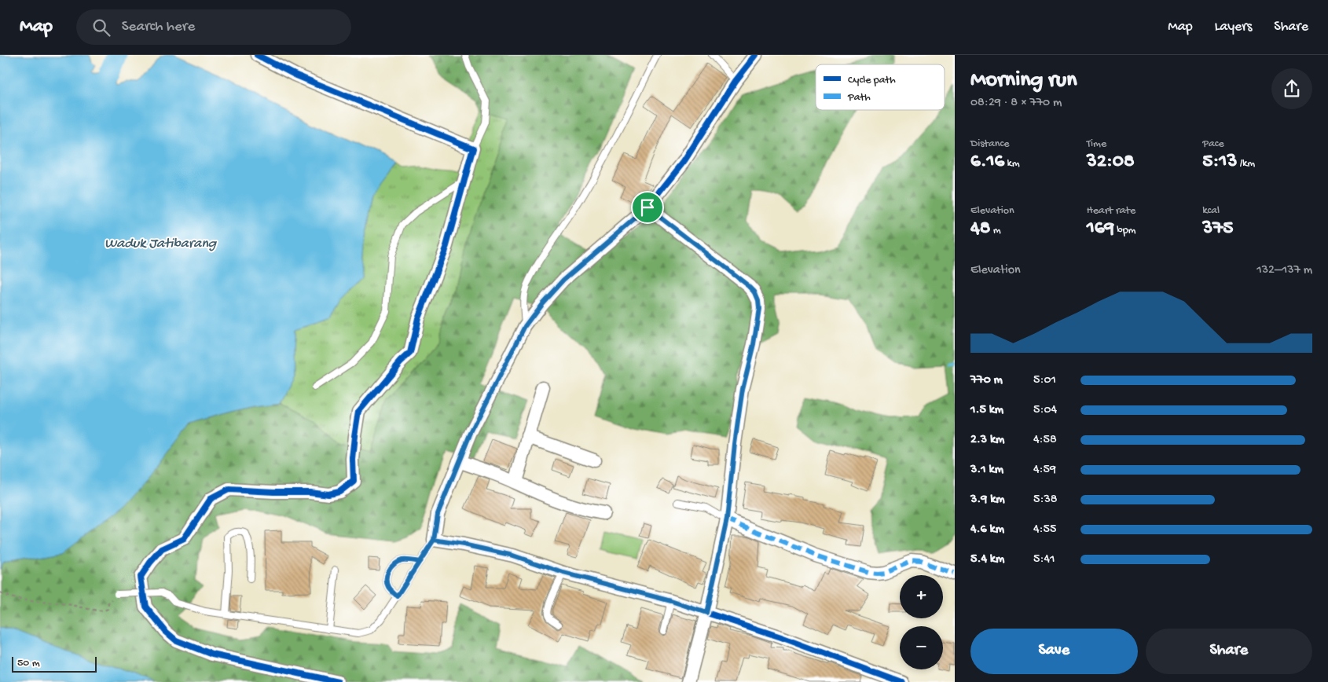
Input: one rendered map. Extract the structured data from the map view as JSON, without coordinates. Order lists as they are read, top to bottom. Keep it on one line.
{"water":["Waduk Jatibarang"],"legend":["Cycle path","Path"],"scale_bar":"50 m","page":{"header":"Map","search":"Search here","nav":["Map","Layers","Share"],"heading":["Morning run","08:29 · 8 × 770 m"],"stats":[["Distance","6.16 km"],["Time","32:08"],["Pace","5:13 /km"],["Elevation","48 m"],["Heart rate","169 bpm"],["kcal","375"]],"chart":["Elevation","132–137 m"],"list":[{"name":"770 m","note":"5:01"},{"name":"1.5 km","note":"5:04"},{"name":"2.3 km","note":"4:58"},{"name":"3.1 km","note":"4:59"},{"name":"3.9 km","note":"5:38"},{"name":"4.6 km","note":"4:55"},{"name":"5.4 km","note":"5:41"}],"map_buttons":["+","−"],"buttons":["Save","Share"],"scale":"50 m"}}
